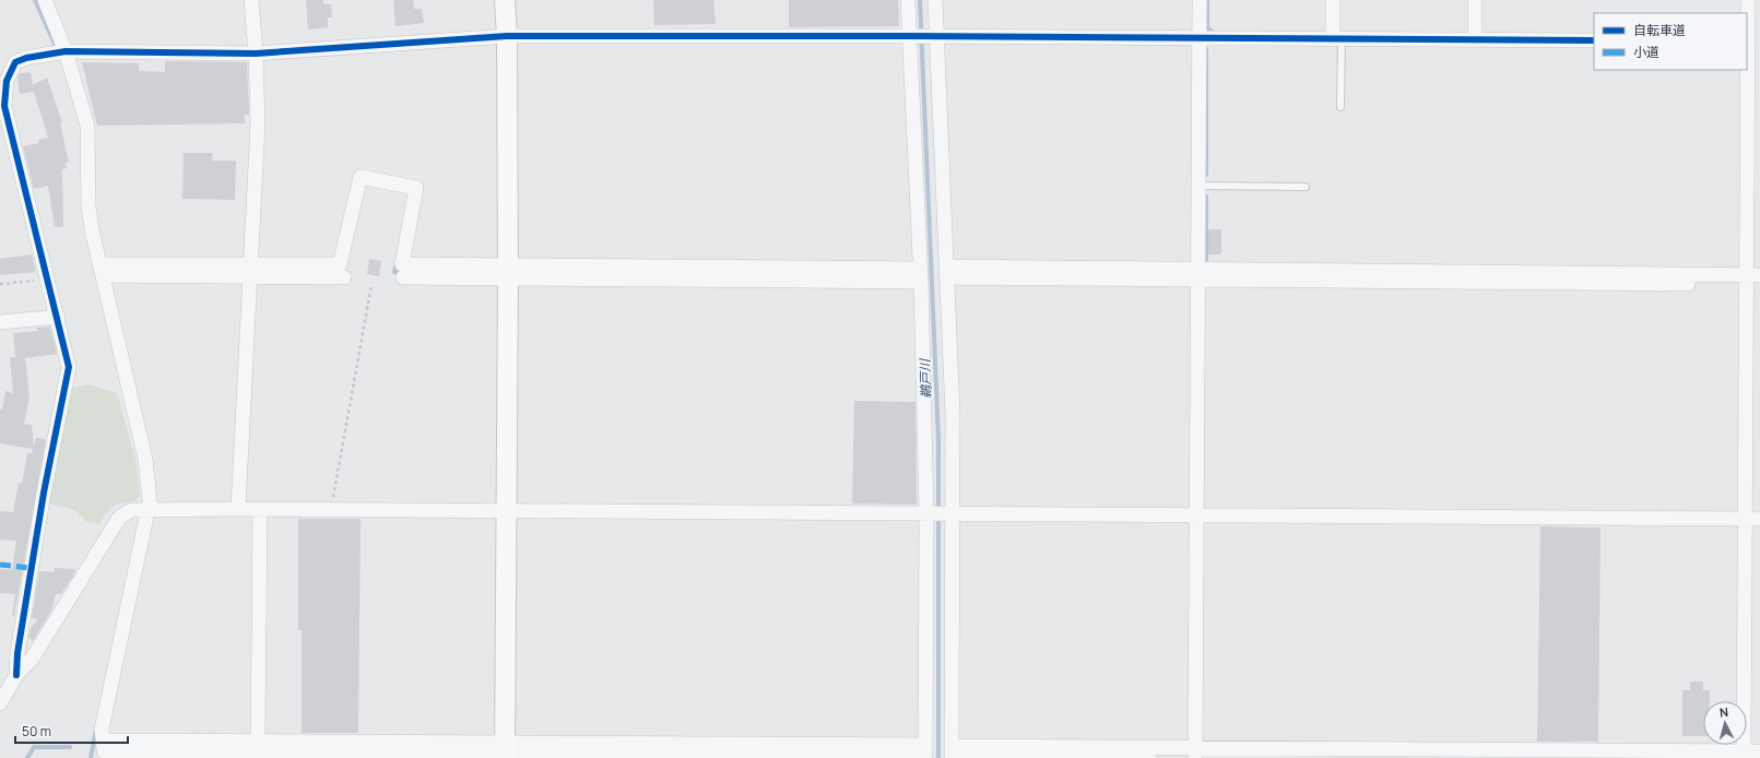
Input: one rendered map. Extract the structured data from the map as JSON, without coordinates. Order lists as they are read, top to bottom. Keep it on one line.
{"water":["鵜戸川"],"legend":["自転車道","小道"],"scale_bar":"50 m","north":"top"}
